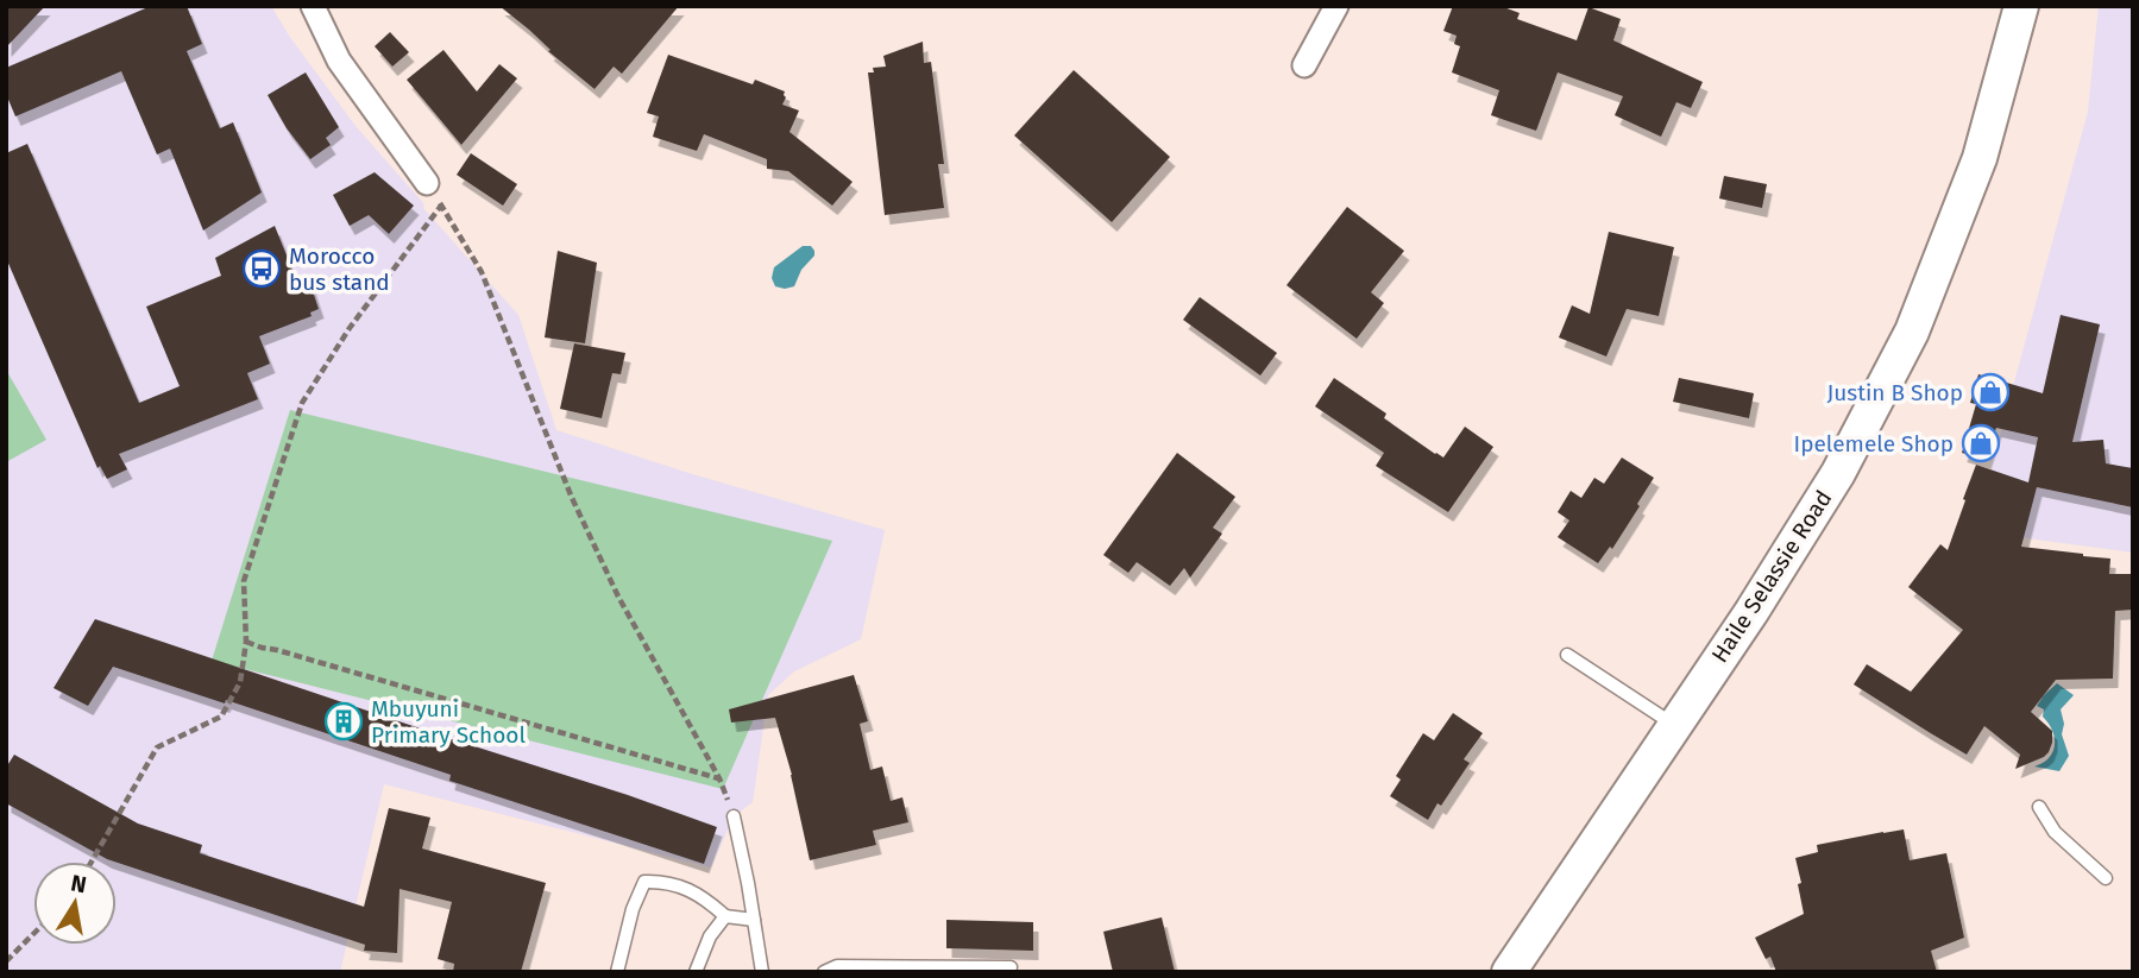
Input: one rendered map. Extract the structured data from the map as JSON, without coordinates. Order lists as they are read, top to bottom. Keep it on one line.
{"streets":{"street":["Haile Selassie Road"]},"places":{"bus stop":["Morocco bus stand"],"shop":["Justin B Shop","Ipelemele Shop"],"building":["Mbuyuni Primary School"]},"north":"top"}
